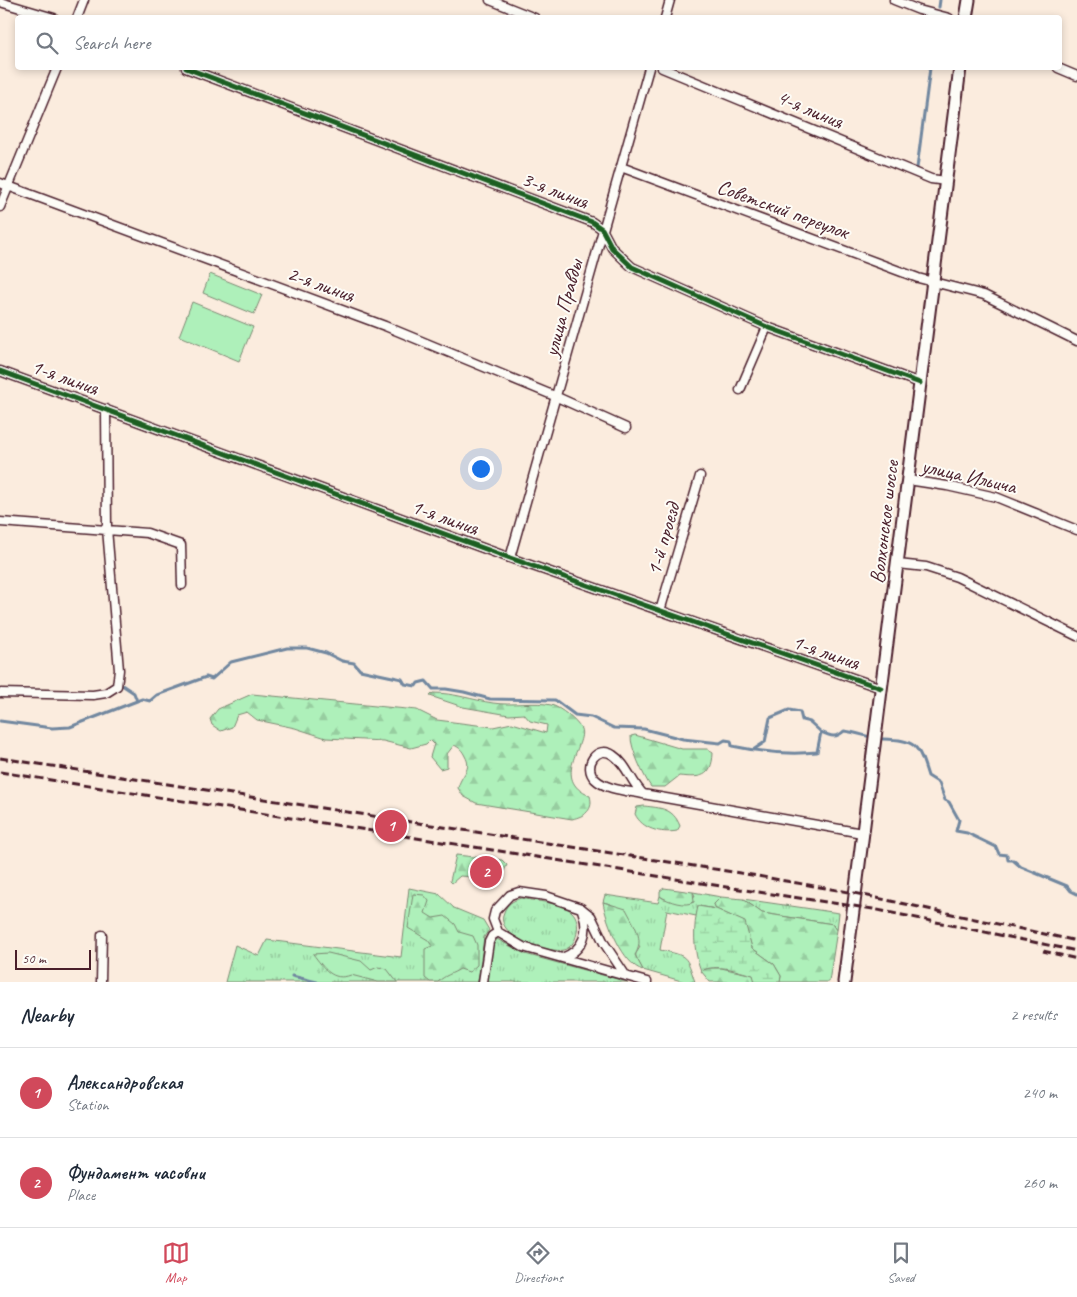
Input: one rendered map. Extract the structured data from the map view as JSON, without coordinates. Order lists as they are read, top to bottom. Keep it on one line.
{"streets":{"main road":["Волхонское шоссе"],"street":["4-я линия","3-я линия","Советский переулок","2-я линия","улица Правды","1-я линия","улица Ильича","1-й проезд"]},"crossings":[["4-я линия","Волхонское шоссе"],["3-я линия","улица Правды"],["3-я линия","Волхонское шоссе"],["Советский переулок","улица Правды"],["Советский переулок","Волхонское шоссе"],["2-я линия","улица Правды"],["улица Правды","1-я линия"],["1-я линия","Волхонское шоссе"],["1-я линия","1-й проезд"],["улица Ильича","Волхонское шоссе"]],"scale_bar":"50 m","page":{"search":"Search here","pins":["1","2"],"scale":"50 m","heading":["Nearby","2 results"],"list":[{"mark":"1","name":"Александровская","note":"Station","value":"240 m"},{"mark":"2","name":"Фундамент часовни","note":"Place","value":"260 m"}],"nav":["Map","Directions","Saved"]}}
